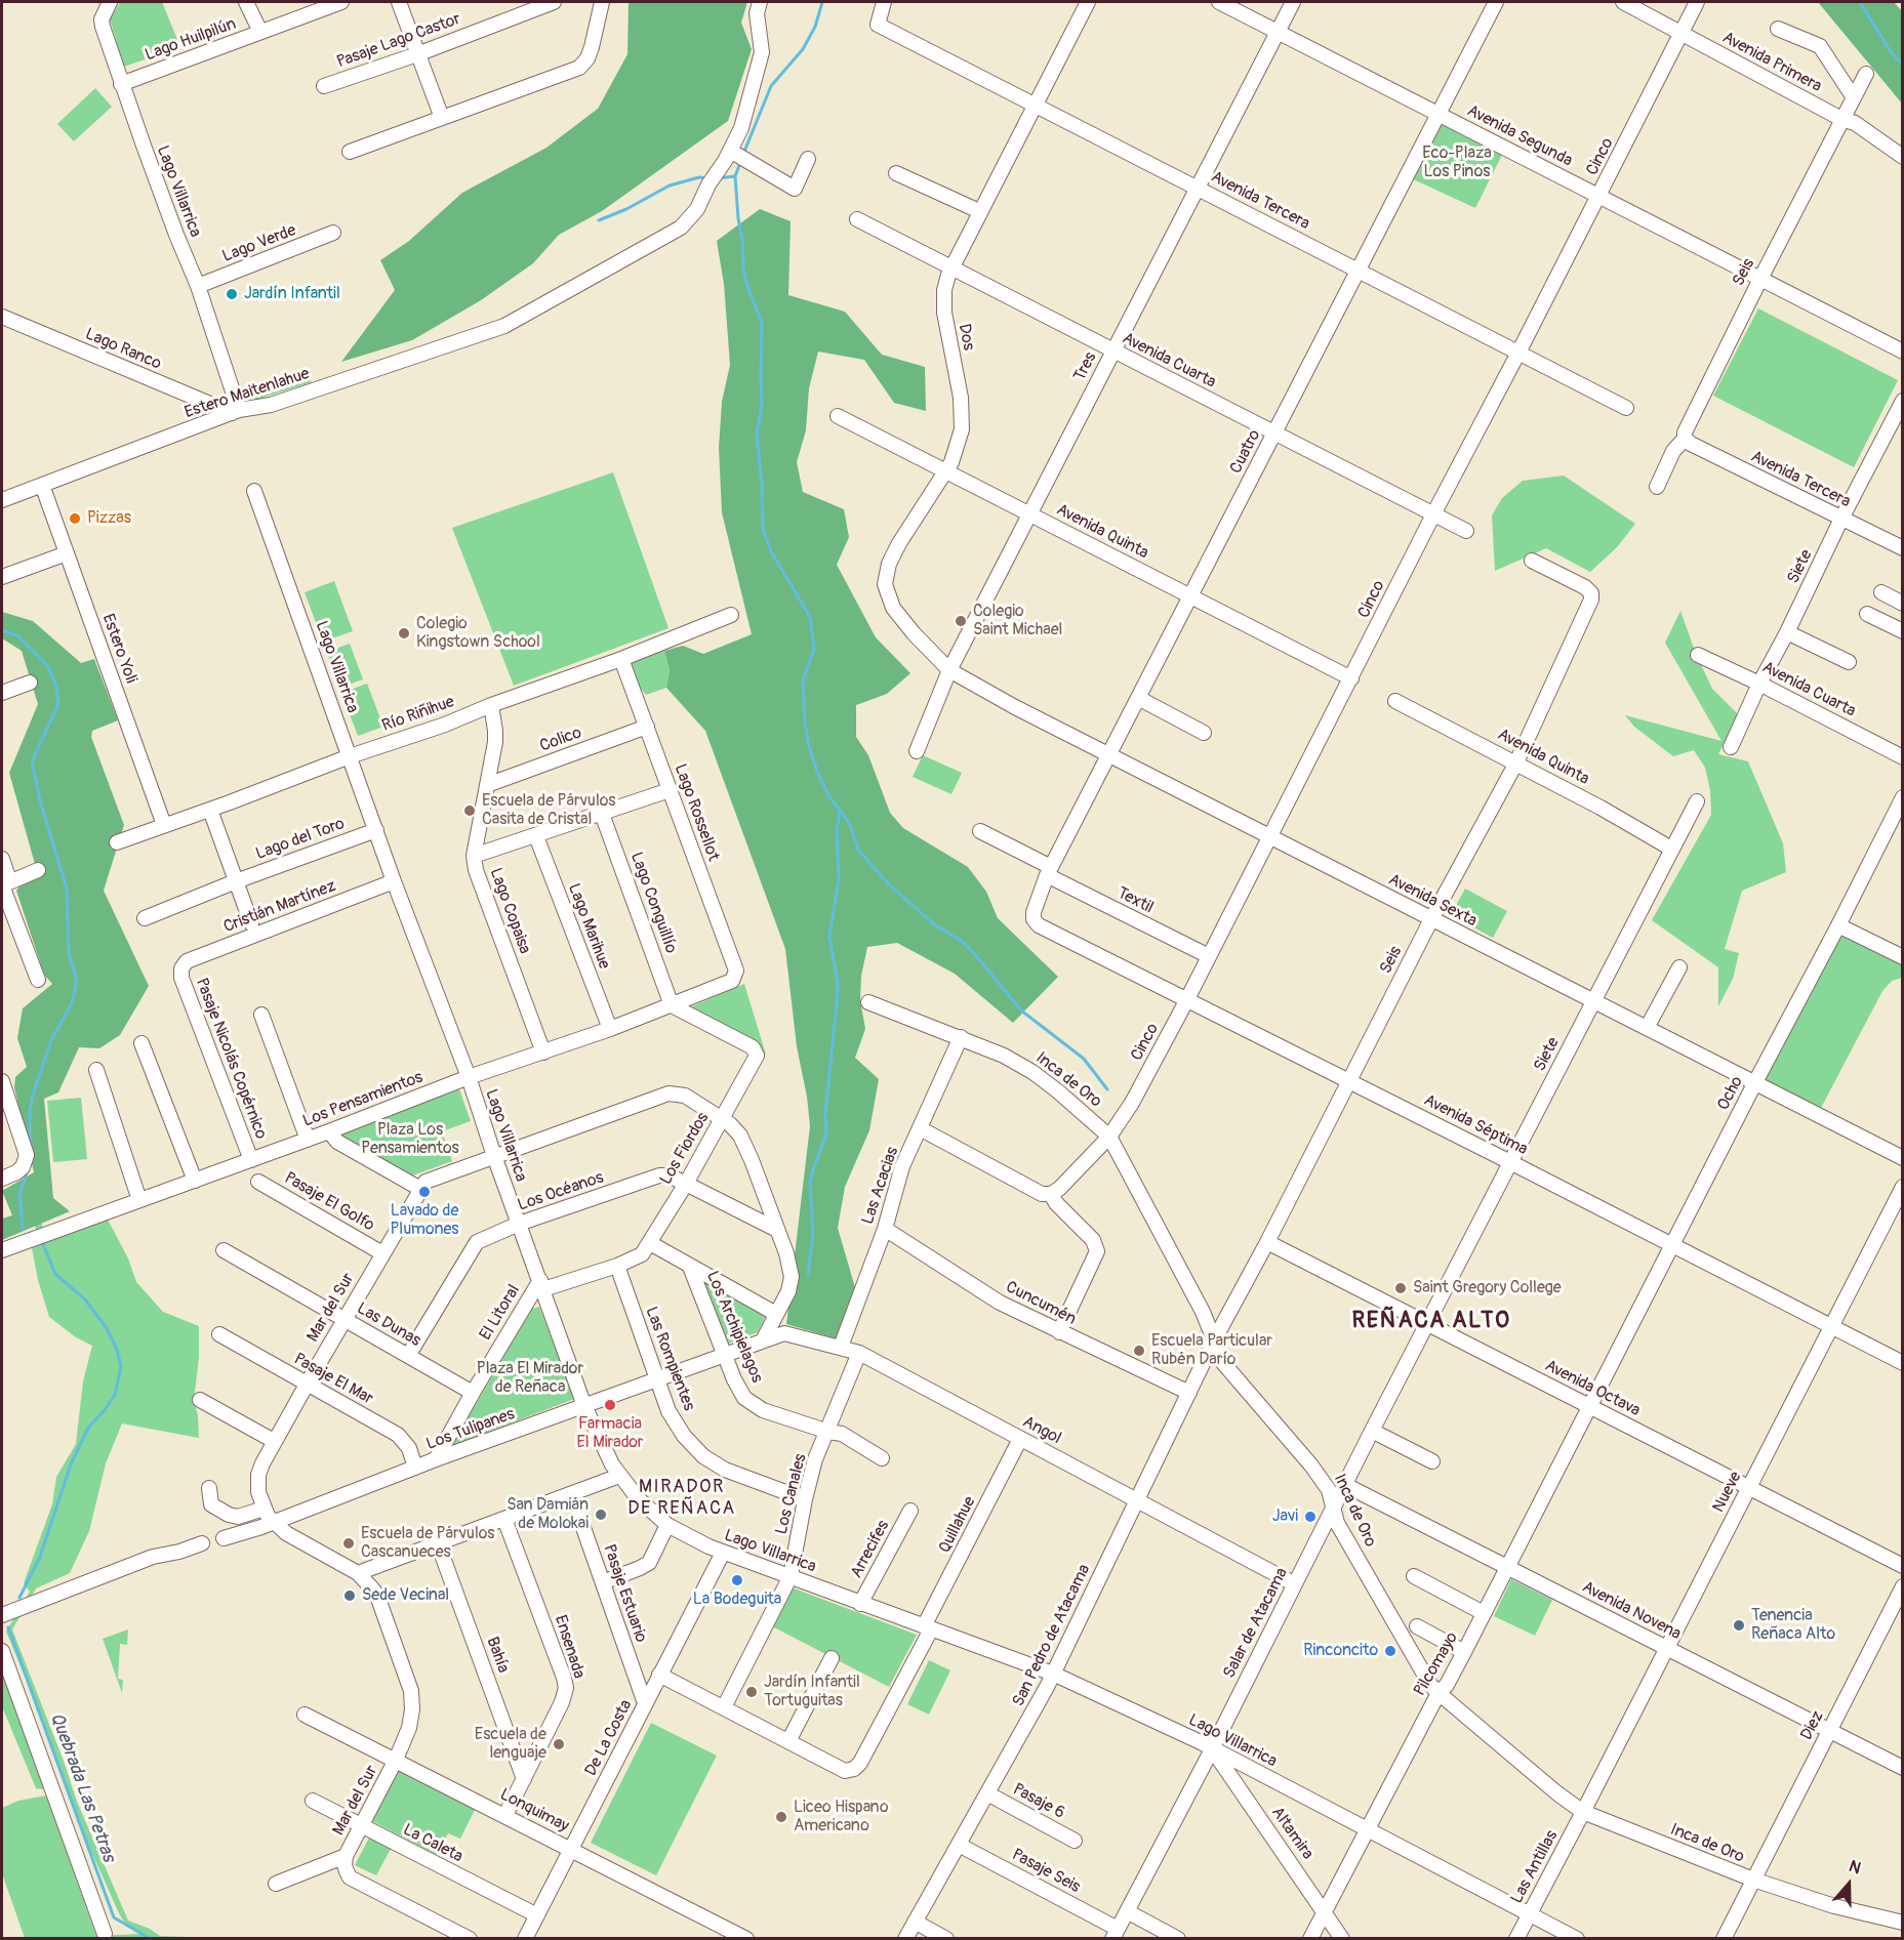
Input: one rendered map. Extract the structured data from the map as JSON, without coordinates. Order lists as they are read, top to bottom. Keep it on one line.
{"streets":{"street":["Lago Huilpilún","Pasaje Lago Castor","Avenida Primera","Avenida Segunda","Cinco","Lago Villarrica","Avenida Tercera","Lago Verde","Seis","Dos","Lago Ranco","Avenida Cuarta","Tres","Estero Maitenlahue","Cuatro","Avenida Quinta","Siete","Estero Yoli","Río Riñihue","Colico","Lago Rossellot","Lago del Toro","Textil","Avenida Sexta","Lago Conguillío","Cristián Martínez","Lago Copaisa","Lago Marihue","Pasaje Nicolás Copérnico","Inca de Oro","Ocho","Los Pensamientos","Avenida Séptima","Los Fiordos","Las Acacias","Los Océanos","Pasaje El Golfo","Cuncumén","Mar del Sur","El Litoral","Las Dunas","Los Archipielagos","Las Rompientes","Pasaje El Mar","Avenida Octava","Los Tulipanes","Angol","Nueve","Los Canales","Quillahue","Arrecifes","Pasaje Estuario","Avenida Novena","Salar de Atacama","San Pedro de Atacama","Ensenada","Bahía","Pilcomayo","Diez","De La Costa","Pasaje 6","Lonquimay","Altamira","La Caleta","Las Antillas","Pasaje Seis"]},"crossings":[["Lago Huilpilún","Lago Villarrica"],["Avenida Primera","Cinco"],["Avenida Primera","Seis"],["Avenida Segunda","Cinco"],["Avenida Segunda","Seis"],["Avenida Segunda","Tres"],["Avenida Segunda","Cuatro"],["Cinco","Avenida Tercera"],["Cinco","Avenida Cuarta"],["Cinco","Avenida Quinta"],["Cinco","Textil"],["Cinco","Avenida Sexta"],["Cinco","Inca de Oro"],["Cinco","Avenida Séptima"],["Lago Villarrica","Lago Verde"],["Lago Villarrica","Lago Ranco"],["Lago Villarrica","Estero Maitenlahue"],["Lago Villarrica","Río Riñihue"],["Lago Villarrica","Lago del Toro"],["Lago Villarrica","Cristián Martínez"],["Lago Villarrica","Los Pensamientos"],["Lago Villarrica","Los Fiordos"],["Lago Villarrica","Los Océanos"],["Lago Villarrica","Mar del Sur"],["Lago Villarrica","El Litoral"],["Lago Villarrica","Los Tulipanes"],["Lago Villarrica","Los Canales"],["Lago Villarrica","Quillahue"],["Lago Villarrica","Arrecifes"],["Lago Villarrica","Salar de Atacama"],["Lago Villarrica","San Pedro de Atacama"],["Lago Villarrica","Pilcomayo"],["Lago Villarrica","De La Costa"],["Lago Villarrica","Altamira"],["Lago Villarrica","Las Antillas"],["Avenida Tercera","Seis"],["Avenida Tercera","Dos"],["Avenida Tercera","Tres"],["Avenida Tercera","Cuatro"],["Avenida Tercera","Siete"],["Seis","Avenida Quinta"],["Seis","Avenida Sexta"],["Seis","Inca de Oro"],["Seis","Avenida Séptima"],["Seis","Avenida Octava"],["Seis","San Pedro de Atacama"],["Dos","Avenida Cuarta"],["Dos","Tres"],["Dos","Avenida Quinta"],["Dos","Avenida Sexta"],["Lago Ranco","Estero Maitenlahue"],["Avenida Cuarta","Tres"],["Avenida Cuarta","Cuatro"],["Avenida Cuarta","Siete"],["Tres","Avenida Quinta"],["Tres","Avenida Sexta"],["Estero Maitenlahue","Estero Yoli"],["Cuatro","Avenida Quinta"],["Cuatro","Textil"],["Cuatro","Avenida Sexta"],["Cuatro","Avenida Séptima"],["Avenida Quinta","Siete"],["Siete","Avenida Sexta"],["Siete","Avenida Séptima"],["Siete","Avenida Octava"],["Siete","Salar de Atacama"],["Estero Yoli","Río Riñihue"],["Río Riñihue","Lago Rossellot"],["Río Riñihue","Lago Copaisa"],["Colico","Lago Rossellot"],["Colico","Lago Copaisa"],["Lago Rossellot","Los Pensamientos"],["Avenida Sexta","Ocho"],["Lago Conguillío","Los Pensamientos"],["Lago Conguillío","Los Fiordos"],["Cristián Martínez","Pasaje Nicolás Copérnico"],["Lago Copaisa","Los Pensamientos"],["Lago Marihue","Los Pensamientos"],["Pasaje Nicolás Copérnico","Los Pensamientos"],["Inca de Oro","Las Acacias"],["Inca de Oro","Nueve"],["Inca de Oro","Salar de Atacama"],["Inca de Oro","San Pedro de Atacama"],["Inca de Oro","Pilcomayo"],["Inca de Oro","Diez"],["Inca de Oro","Las Antillas"],["Ocho","Avenida Séptima"],["Ocho","Avenida Octava"],["Ocho","Pilcomayo"],["Los Pensamientos","Los Fiordos"],["Avenida Séptima","Nueve"],["Los Fiordos","Los Océanos"],["Los Fiordos","Mar del Sur"],["Los Fiordos","El Litoral"],["Los Fiordos","Las Rompientes"],["Las Acacias","Cuncumén"],["Las Acacias","Angol"],["Los Océanos","Mar del Sur"],["Los Océanos","Las Dunas"],["Pasaje El Golfo","Mar del Sur"],["Cuncumén","San Pedro de Atacama"],["Mar del Sur","Las Dunas"],["Mar del Sur","Pasaje El Mar"],["Mar del Sur","Los Tulipanes"],["Mar del Sur","Angol"],["Mar del Sur","Lonquimay"],["Mar del Sur","La Caleta"],["El Litoral","Las Dunas"],["El Litoral","Los Tulipanes"],["Los Archipielagos","Los Tulipanes"],["Los Archipielagos","Los Canales"],["Las Rompientes","Los Tulipanes"],["Las Rompientes","Los Canales"],["Pasaje El Mar","Los Tulipanes"],["Avenida Octava","Nueve"],["Avenida Octava","Salar de Atacama"],["Avenida Octava","Pilcomayo"],["Los Tulipanes","Angol"],["Angol","Los Canales"],["Angol","Quillahue"],["Angol","Salar de Atacama"],["Angol","San Pedro de Atacama"],["Nueve","Avenida Novena"],["Nueve","Las Antillas"],["Pasaje Estuario","De La Costa"],["Avenida Novena","Salar de Atacama"],["Avenida Novena","Pilcomayo"],["Avenida Novena","Diez"],["Salar de Atacama","Altamira"],["Salar de Atacama","Pasaje Seis"],["San Pedro de Atacama","Pasaje 6"],["San Pedro de Atacama","Pasaje Seis"],["Ensenada","Bahía"],["Ensenada","Lonquimay"],["Pilcomayo","Altamira"],["De La Costa","Lonquimay"],["De La Costa","La Caleta"]],"districts":["REÑACA ALTO","MIRADOR DE REÑACA"],"water":["Quebrada Las Petras"],"parks":["Eco-Plaza Los Pinos","Plaza Los Pensamientos","Plaza El Mirador de Reñaca"],"places":["Jardín Infantil","Pizzas","Colegio Saint Michael","Colegio Kingstown School","Escuela de Párvulos Casita de Cristal","Lavado de Plumones","Saint Gregory College","Escuela Particular Rubén Darío","Farmacia El Mirador","San Damián de Molokai","Javi","Escuela de Párvulos Cascanueces","La Bodeguita","Sede Vecinal","Tenencia Reñaca Alto","Rinconcito","Jardín Infantil Tortuguitas","Escuela de lenguaje","Liceo Hispano Americano"],"north":"top"}
